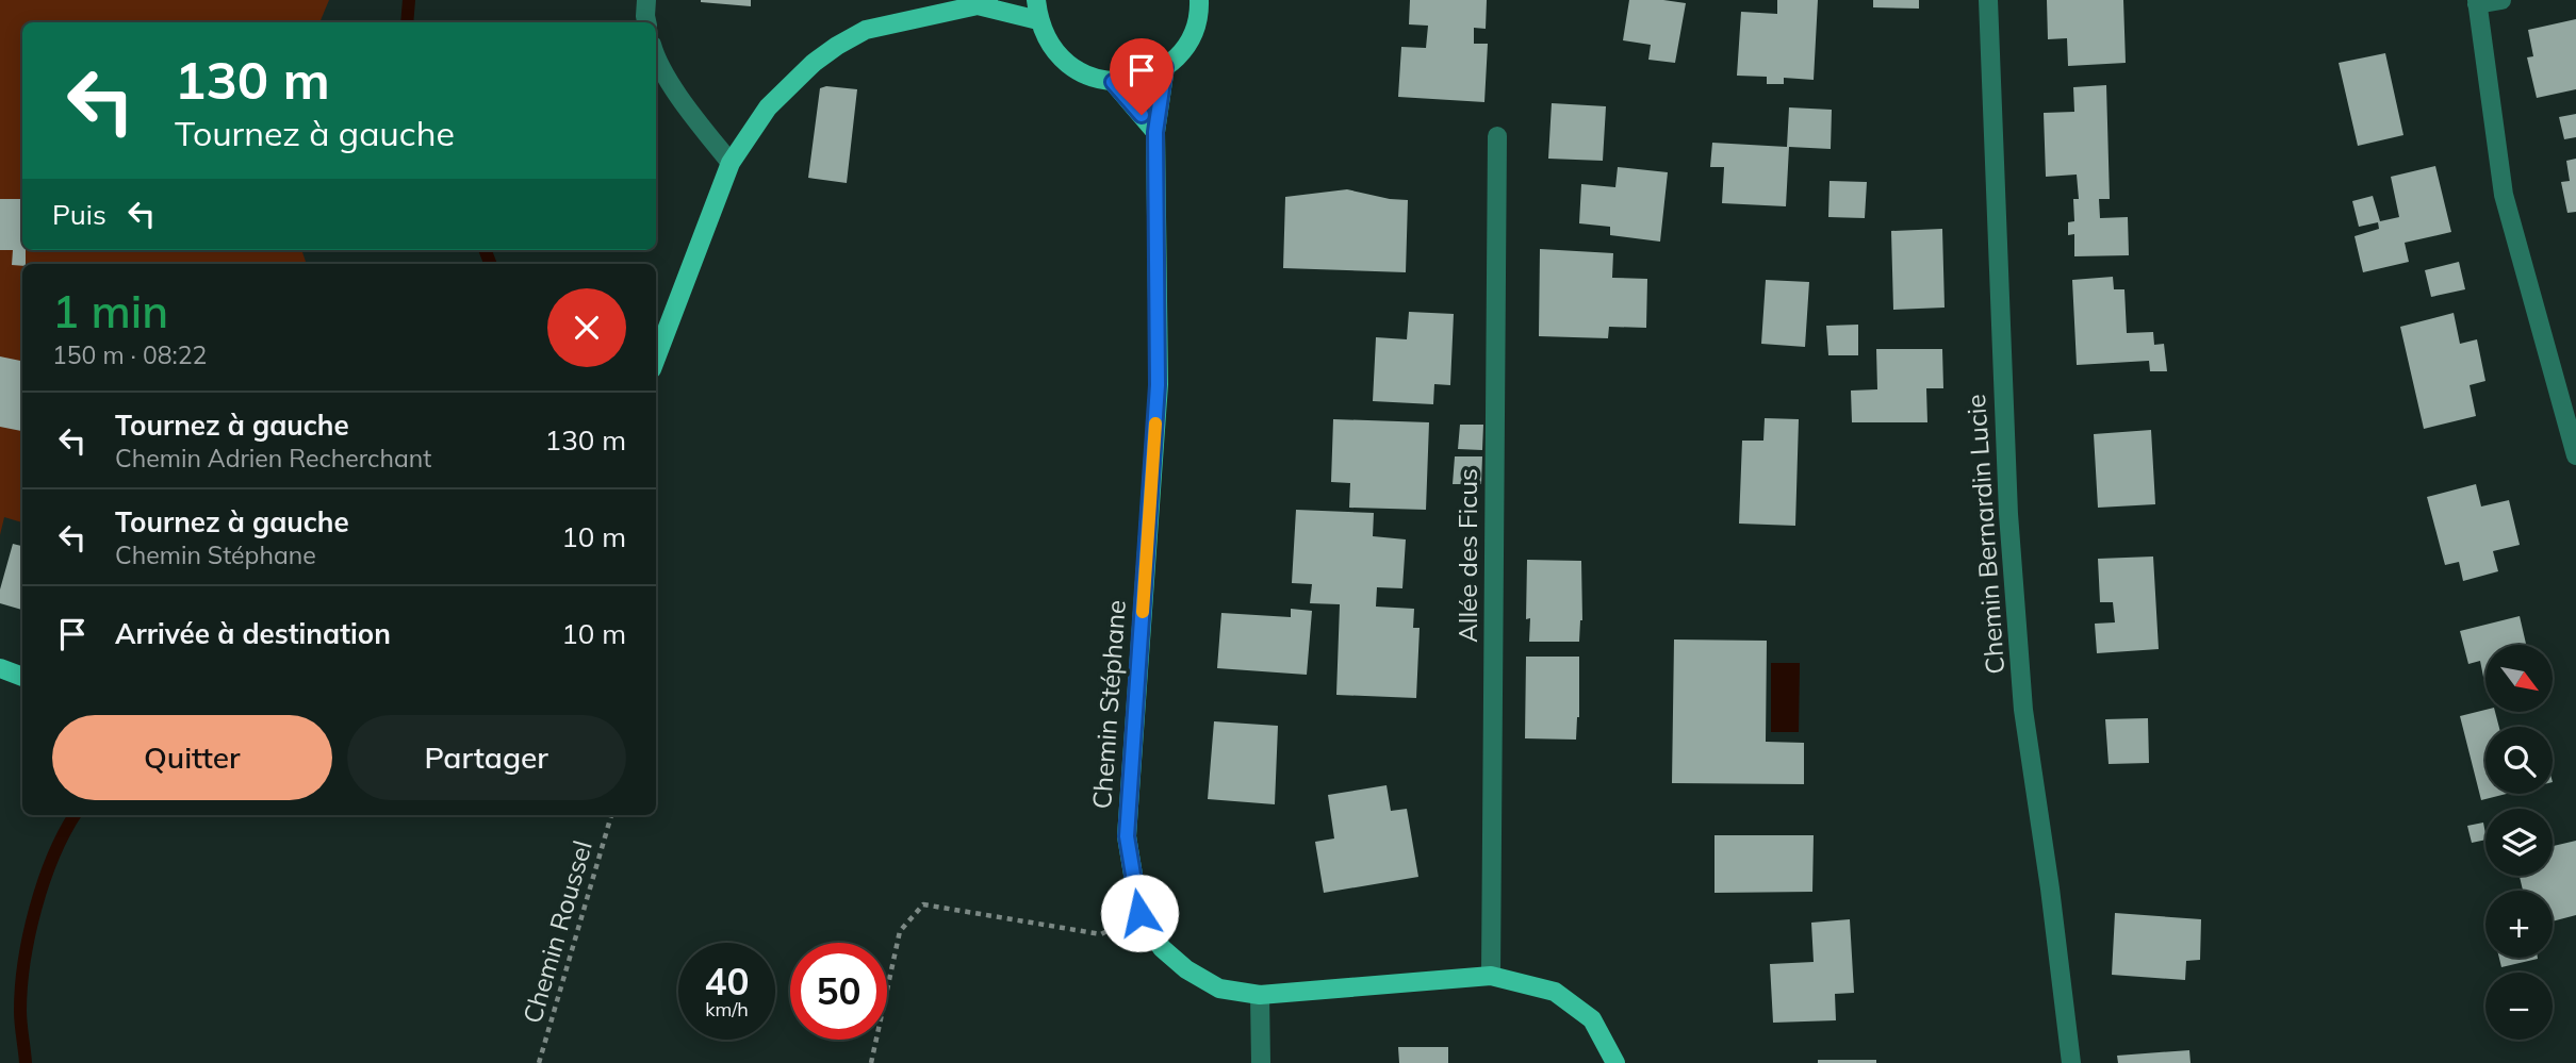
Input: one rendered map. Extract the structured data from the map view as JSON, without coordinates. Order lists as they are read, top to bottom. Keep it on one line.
{"streets":{"main road":["Chemin Stéphane"],"street":["Chemin Bernardin Lucie","Allée des Ficus"],"path":["Chemin Roussel"]},"crossings":[["Allée des Ficus","Chemin Stéphane"]],"north":"bottom right","page":{"turn":["130 m","Tournez à gauche"],"then":"Puis","heading":["1 min","150 m · 08:22"],"list":[{"name":"Tournez à gauche","note":"Chemin Adrien Recherchant","value":"130 m"},{"name":"Tournez à gauche","note":"Chemin Stéphane","value":"10 m"},{"name":"Arrivée à destination","value":"10 m"}],"map_buttons":["+","−"],"buttons":["Quitter","Partager"],"speed":"40 km/h","limit":"50"}}
